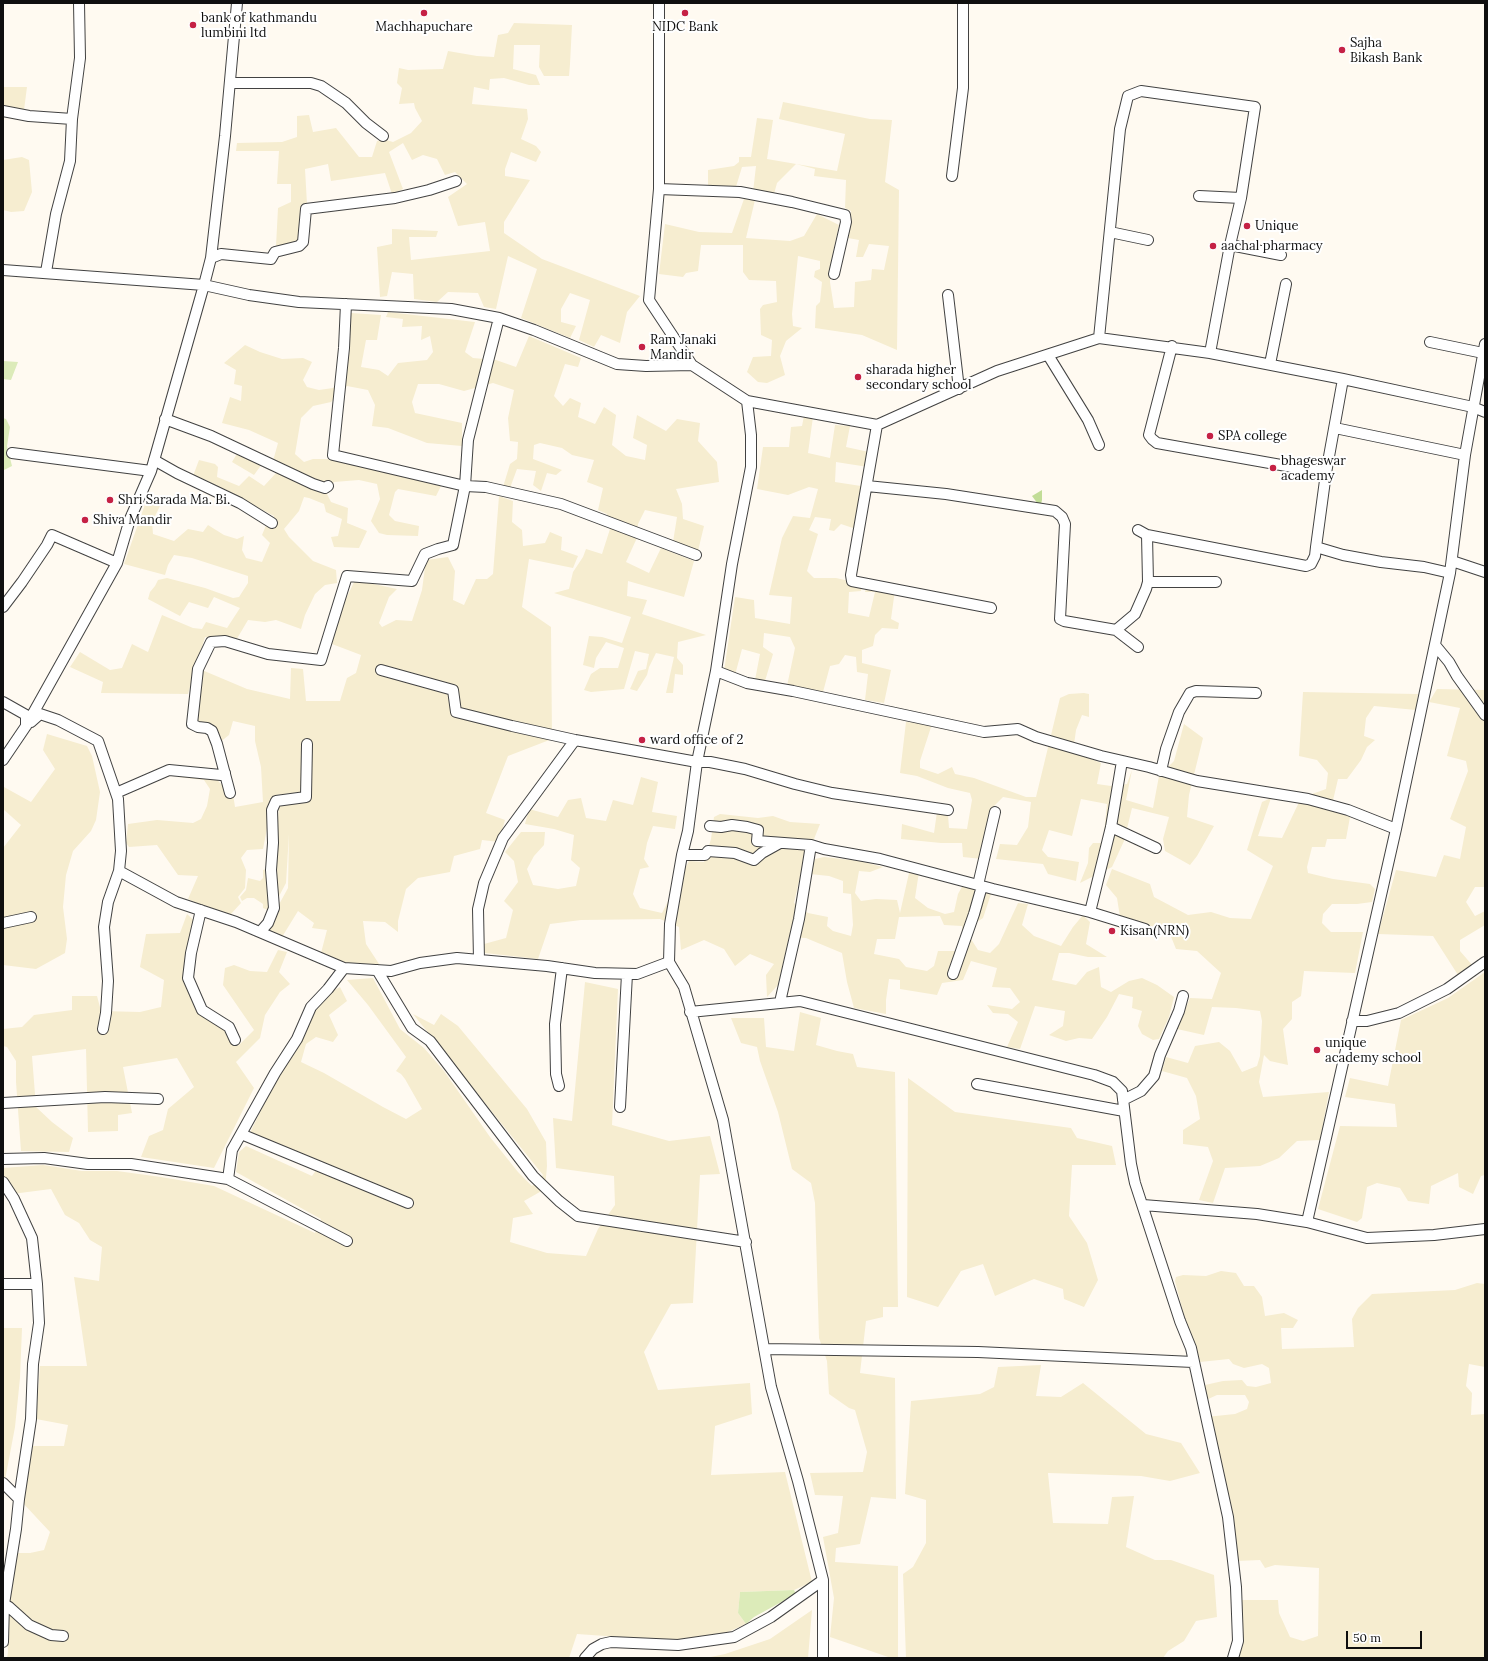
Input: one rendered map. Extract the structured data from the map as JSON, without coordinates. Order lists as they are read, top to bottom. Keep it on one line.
{"places":["Machhapuchare","NIDC Bank","bank of kathmandu lumbini ltd","Sajha Bikash Bank","Unique","aachal pharmacy","Ram Janaki Mandir","sharada higher secondary school","SPA college","bhageswar academy","Shri Sarada Ma. Bi.","Shiva Mandir","ward office of 2","Kisan(NRN)","unique academy school"],"scale_bar":"50 m"}
